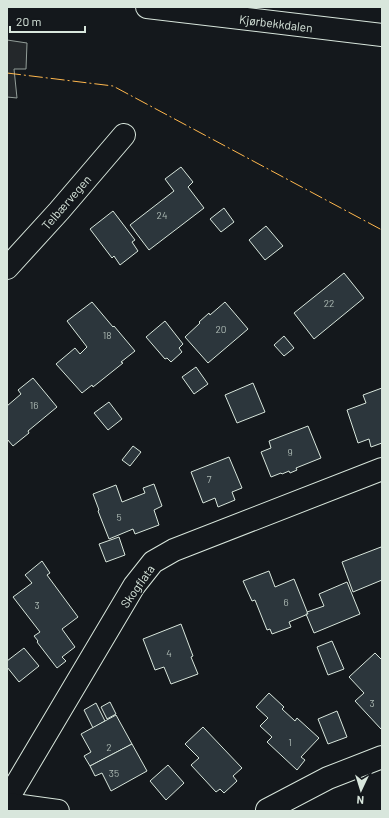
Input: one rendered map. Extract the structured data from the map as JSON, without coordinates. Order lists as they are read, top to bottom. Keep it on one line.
{"streets":{"street":["Kjørbekkdalen","Telbærvegen","Skogflata"]},"house_numbers":["24","22","20","18","16","9","7","5","6","3","4","3","1","2","35"],"scale_bar":"20 m","north":"bottom"}
